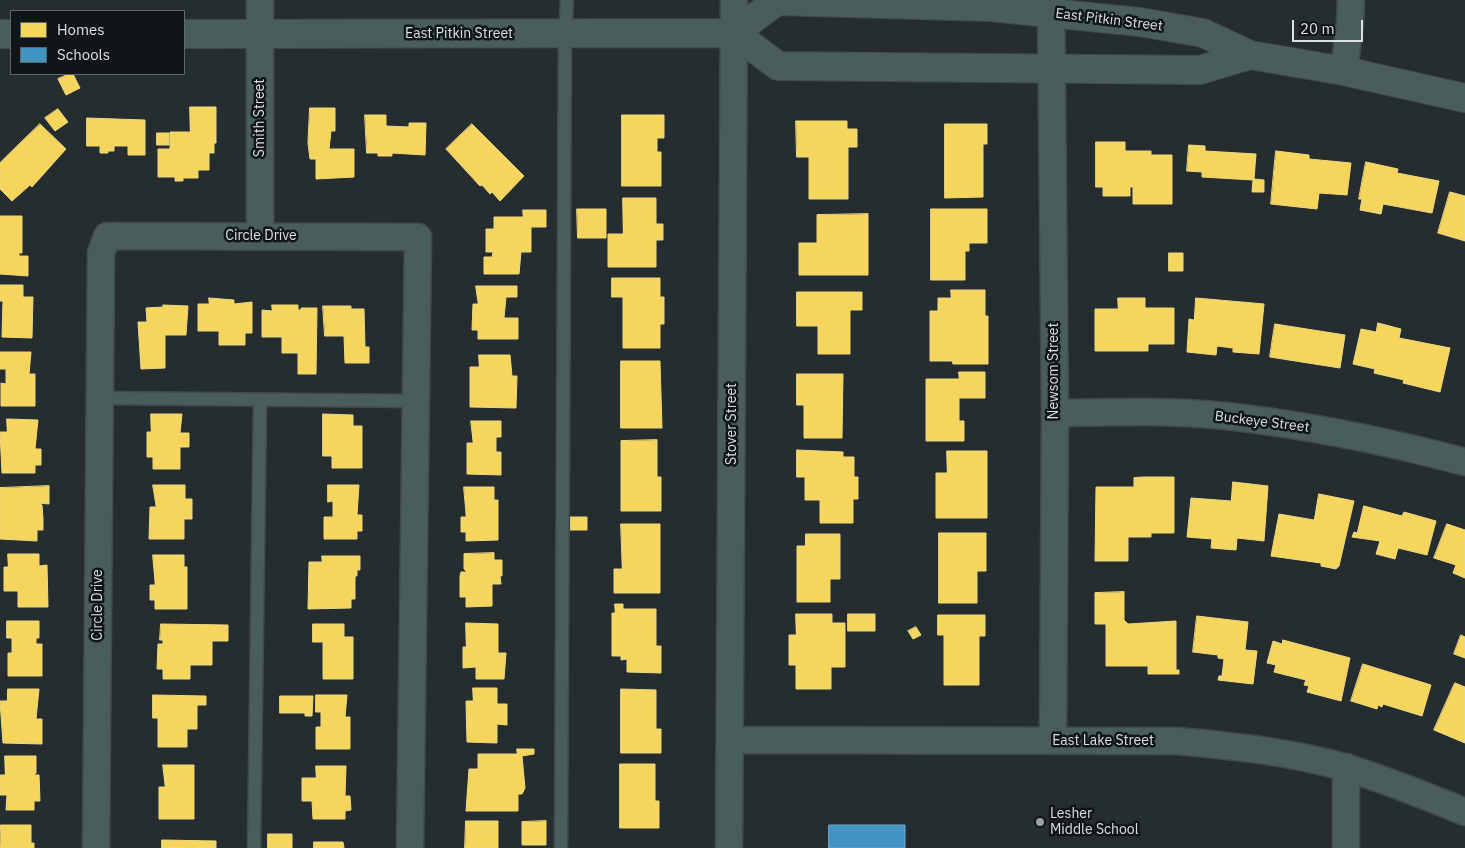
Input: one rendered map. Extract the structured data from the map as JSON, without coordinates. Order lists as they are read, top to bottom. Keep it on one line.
{"streets":{"street":["East Pitkin Street","Smith Street","Circle Drive","Newsom Street","Buckeye Street","Stover Street","East Lake Street"]},"crossings":[["East Pitkin Street","Smith Street"],["East Pitkin Street","Newsom Street"],["East Pitkin Street","Stover Street"],["Smith Street","Circle Drive"],["Newsom Street","Buckeye Street"],["Newsom Street","East Lake Street"],["Stover Street","East Lake Street"]],"places":["Lesher Middle School"],"legend":["Homes","Schools"],"scale_bar":"20 m"}
